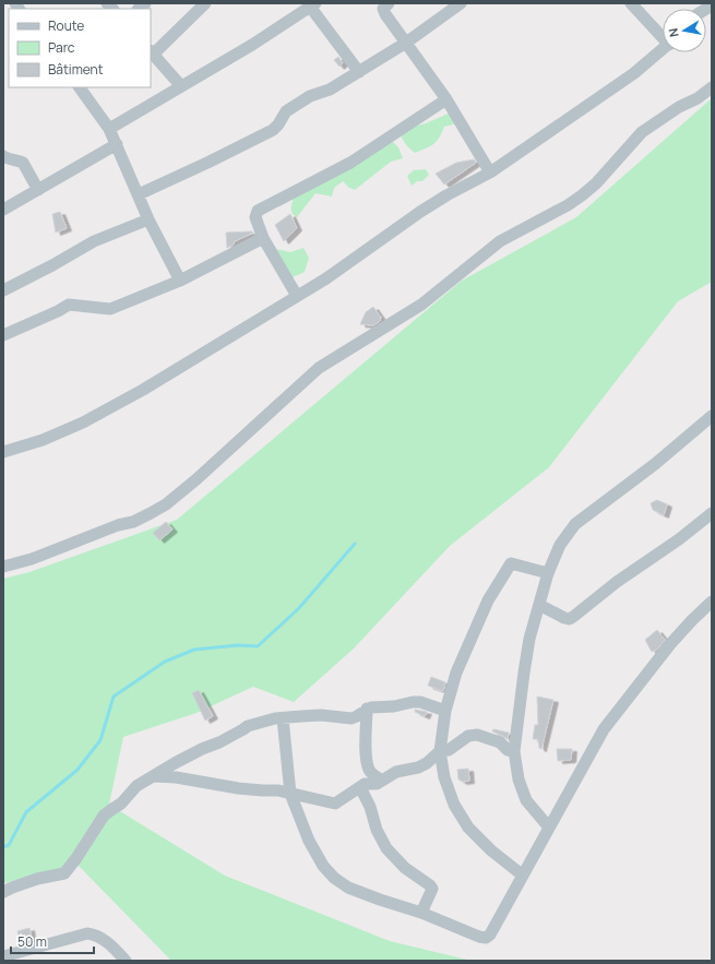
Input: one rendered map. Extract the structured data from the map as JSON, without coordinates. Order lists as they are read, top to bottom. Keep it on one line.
{"legend":["Route","Parc","Bâtiment"],"scale_bar":"50 m","north":"left"}
